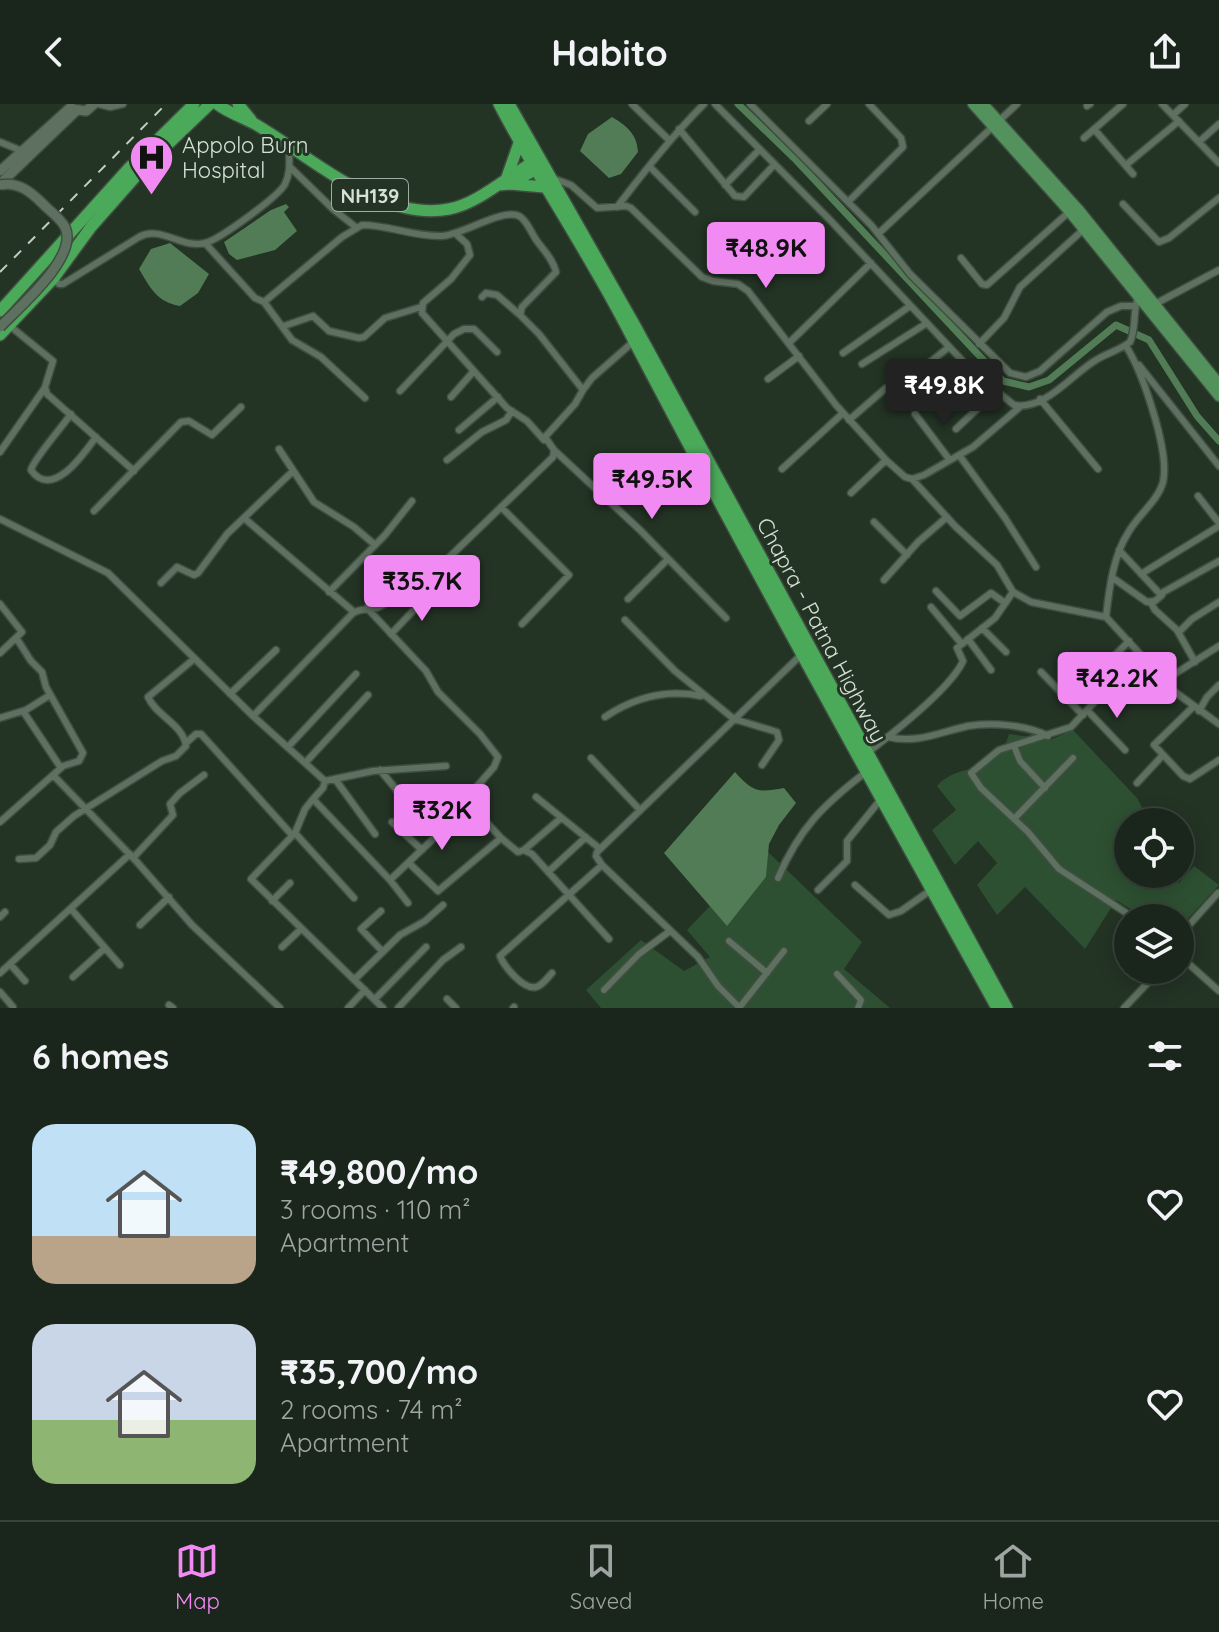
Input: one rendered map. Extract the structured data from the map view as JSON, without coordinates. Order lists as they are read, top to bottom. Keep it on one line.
{"streets":{"highway":["NH139","Chapra - Patna Highway"]},"crossings":[["NH139","Chapra - Patna Highway"]],"places":{"hospital":["Appolo Burn Hospital"]},"page":{"header":"Habito","price":["₹48.9K","₹49.8K","₹49.5K","₹35.7K","₹42.2K","₹32K"],"heading":"6 homes","list":[{"name":"₹49,800/mo","note":"3 rooms · 110 m² · Apartment"},{"name":"₹35,700/mo","note":"2 rooms · 74 m² · Apartment"}],"tabs":["Map","Saved","Home"]}}
